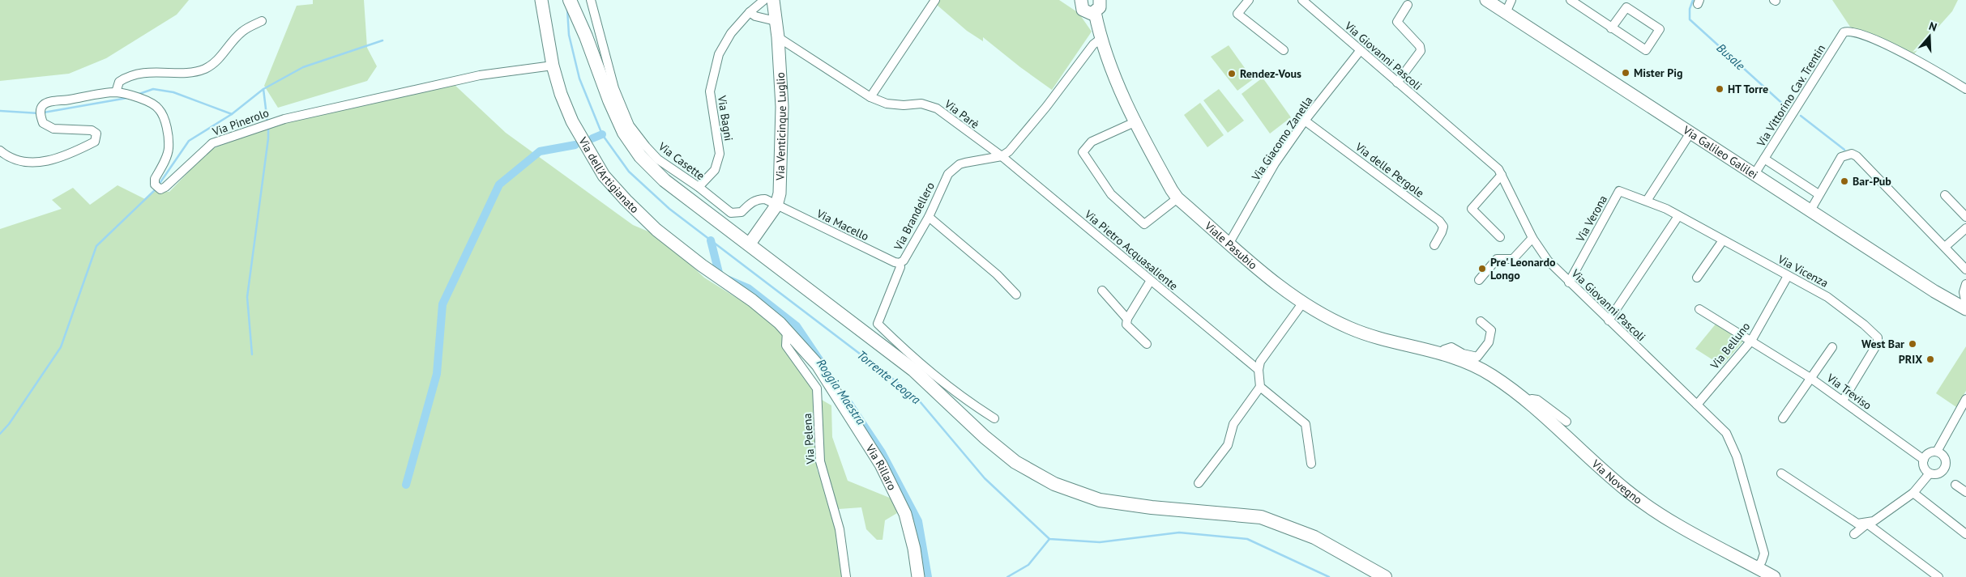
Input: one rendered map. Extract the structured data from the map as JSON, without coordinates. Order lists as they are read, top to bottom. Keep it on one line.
{"streets":{"street":["Via Giovanni Pascoli","Via Vittorino Cav. Trentin","Via Parè","Via Bagni","Via Pinerolo","Via Venticinque Luglio","Via Giacomo Zanella","Via Galileo Galilei","Via Casette","Via delle Pergole","Via dell'Artigianato","Via Brandellero","Via Verona","Via Macello","Viale Pasubio","Via Pietro Acquasaliente","Via Vicenza","Via Belluno","Via Treviso","Via Pelena","Via Rillaro","Via Novegno"]},"crossings":[["Via Giovanni Pascoli","Via Giacomo Zanella"],["Via Giovanni Pascoli","Via Verona"],["Via Giovanni Pascoli","Via Belluno"],["Via Giovanni Pascoli","Via Novegno"],["Via Vittorino Cav. Trentin","Via Galileo Galilei"],["Via Parè","Via Venticinque Luglio"],["Via Parè","Via Pietro Acquasaliente"],["Via Bagni","Via Casette"],["Via Pinerolo","Via dell'Artigianato"],["Via Venticinque Luglio","Via Casette"],["Via Venticinque Luglio","Via Macello"],["Via Giacomo Zanella","Via delle Pergole"],["Via Giacomo Zanella","Viale Pasubio"],["Via Casette","Via Macello"],["Via dell'Artigianato","Via Rillaro"],["Via Brandellero","Via Macello"],["Via Brandellero","Via Pietro Acquasaliente"],["Via Verona","Via Vicenza"],["Viale Pasubio","Via Novegno"],["Via Vicenza","Via Belluno"],["Via Vicenza","Via Treviso"],["Via Belluno","Via Treviso"],["Via Pelena","Via Rillaro"]],"water":["Busale","Torrente Leogra","Roggia Maestra"],"places":["Mister Pig","Rendez-Vous","HT Torre","Bar-Pub","Pre' Leonardo Longo","West Bar","PRIX"],"north":"top"}
